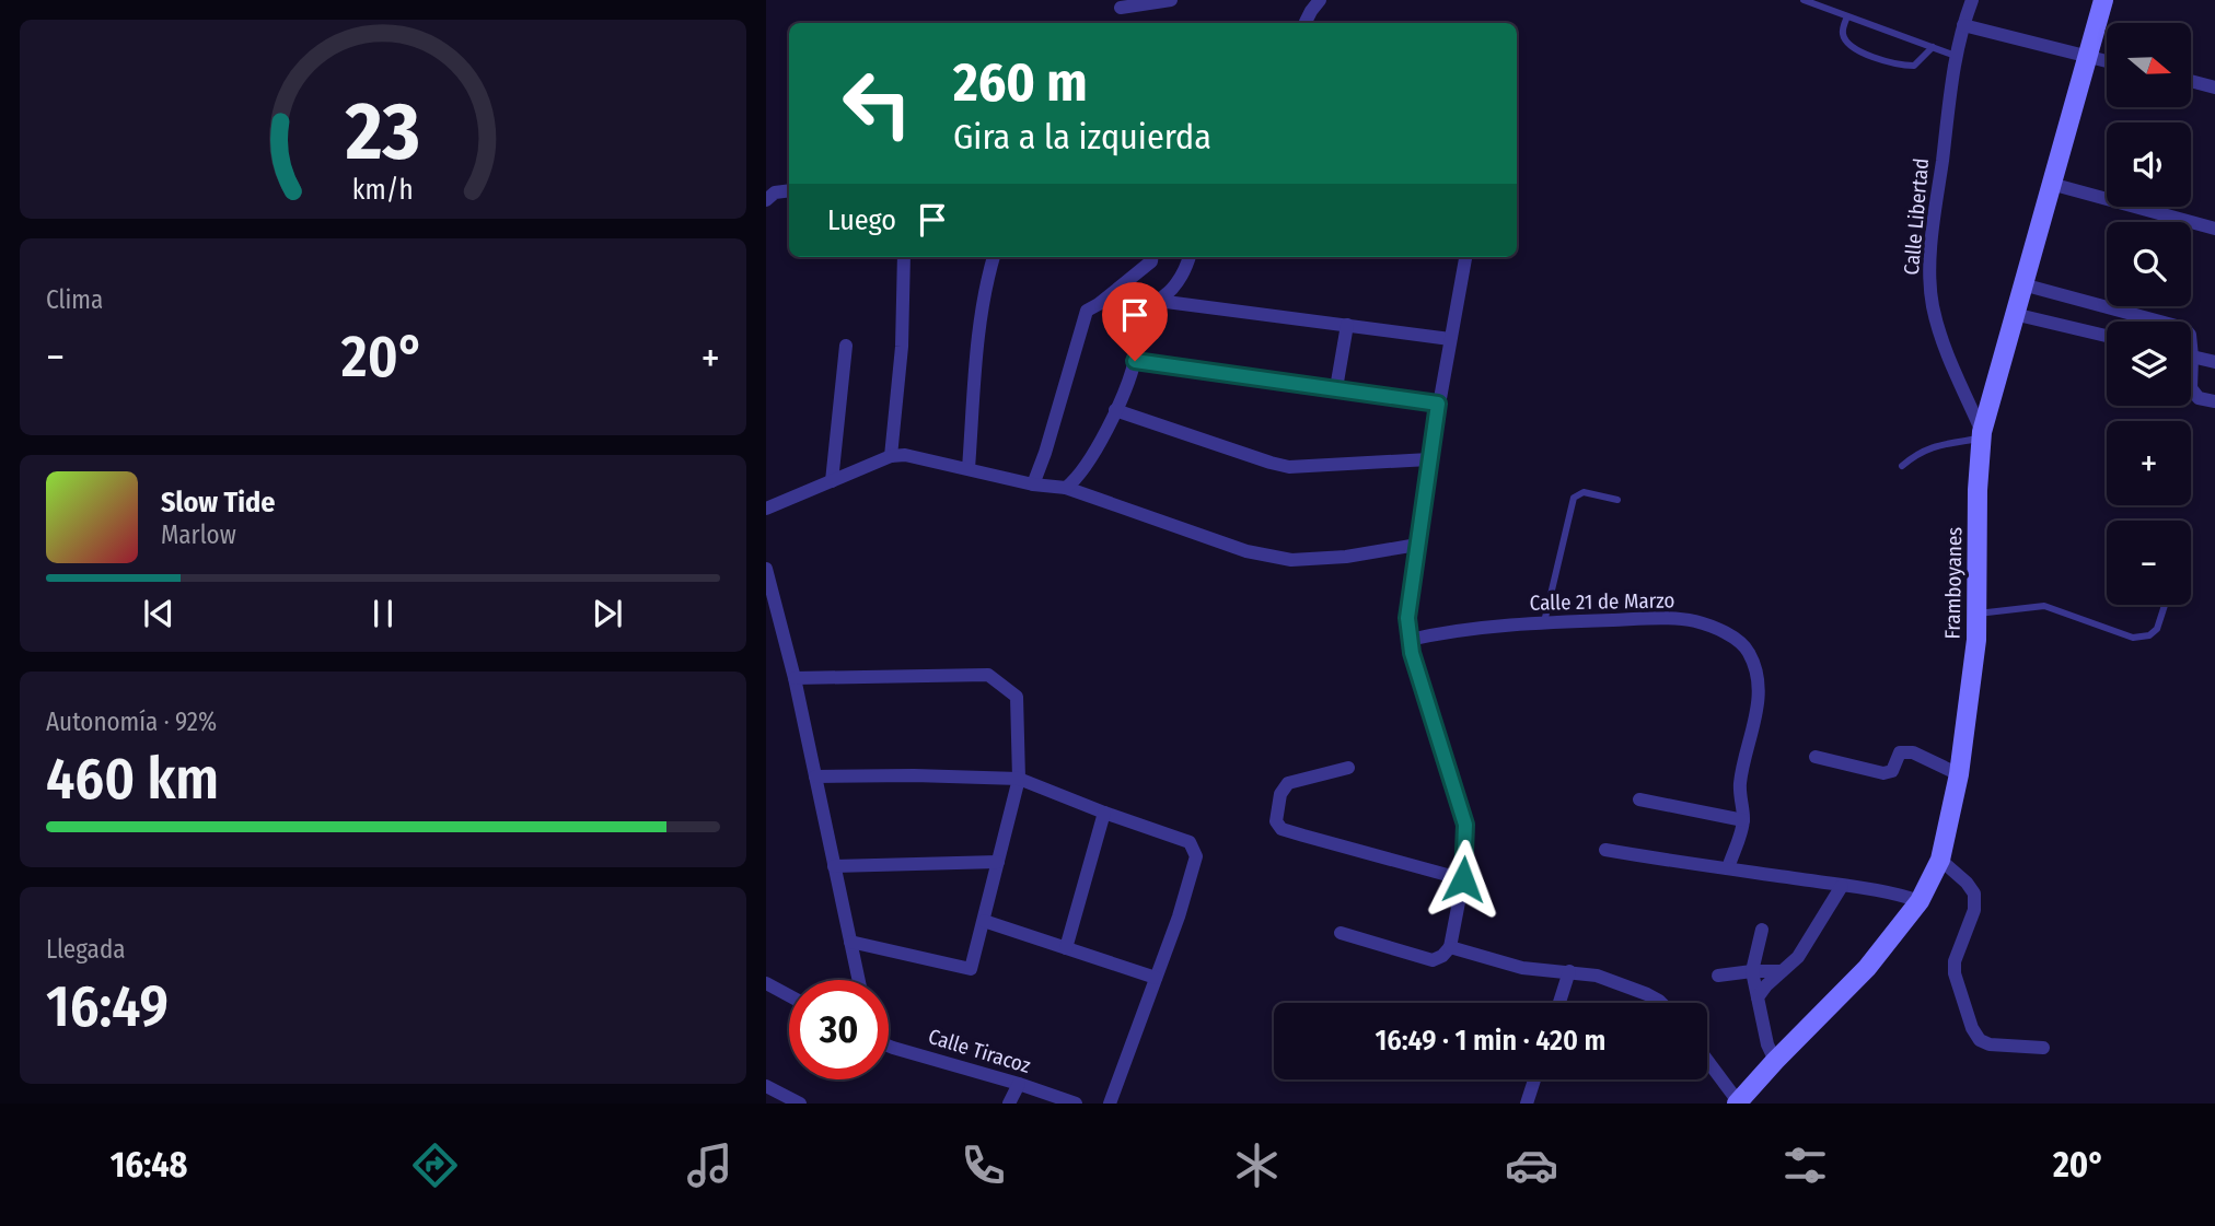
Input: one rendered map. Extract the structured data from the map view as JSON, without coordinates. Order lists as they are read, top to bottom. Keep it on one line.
{"streets":{"main road":["Framboyanes"],"street":["Calle Libertad","Calle 21 de Marzo","Calle Tiracoz"]},"crossings":[["Calle Libertad","Framboyanes"]],"north":"right","page":{"map_buttons":["+","−"],"turn":["260 m","Gira a la izquierda"],"then":"Luego","tile":["Clima",["Autonomía · 92%","460 km"],["Llegada","16:49"]],"heat":["−","20°","+"],"song":["Slow Tide","Marlow"],"limit":"30","trip":"16:49 · 1 min · 420 m","tabs":["16:48","20°"],"gauge":["23","km/h"]}}
